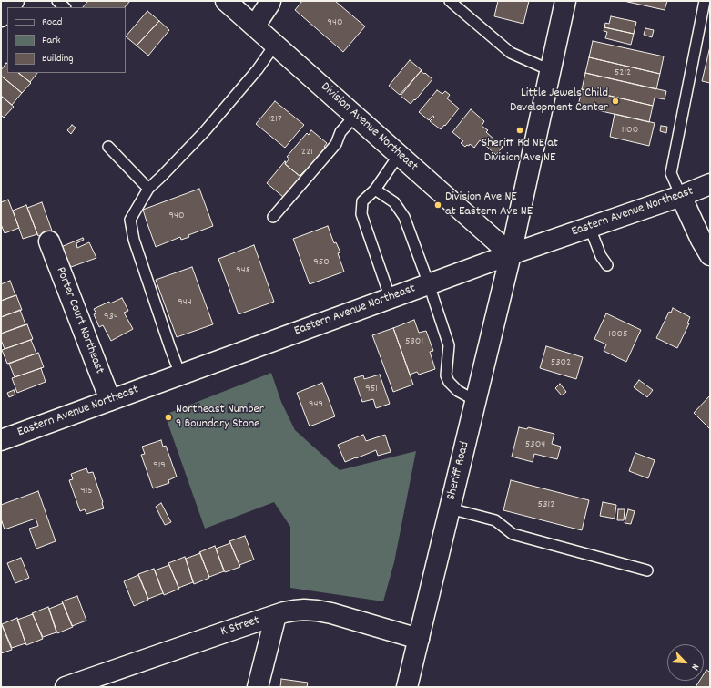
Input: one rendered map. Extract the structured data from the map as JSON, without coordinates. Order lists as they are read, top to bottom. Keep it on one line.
{"streets":{"main road":["Division Avenue Northeast","Eastern Avenue Northeast","Porter Court Northeast","Sheriff Road","K Street"]},"crossings":[["Division Avenue Northeast","Eastern Avenue Northeast"],["Division Avenue Northeast","Sheriff Road"],["Eastern Avenue Northeast","Porter Court Northeast"],["Eastern Avenue Northeast","Sheriff Road"],["Sheriff Road","K Street"]],"places":["Little Jewels Child Development Center","Sheriff Rd NE at Division Ave NE","Division Ave NE at Eastern Ave NE","Northeast Number 9 Boundary Stone"],"house_numbers":["940","5212","1217","1100","1221","940","950","948","944","934","1005","5301","5302","951","949","5304","919","915","5312"],"legend":["Road","Park","Building"],"north":"bottom right"}
